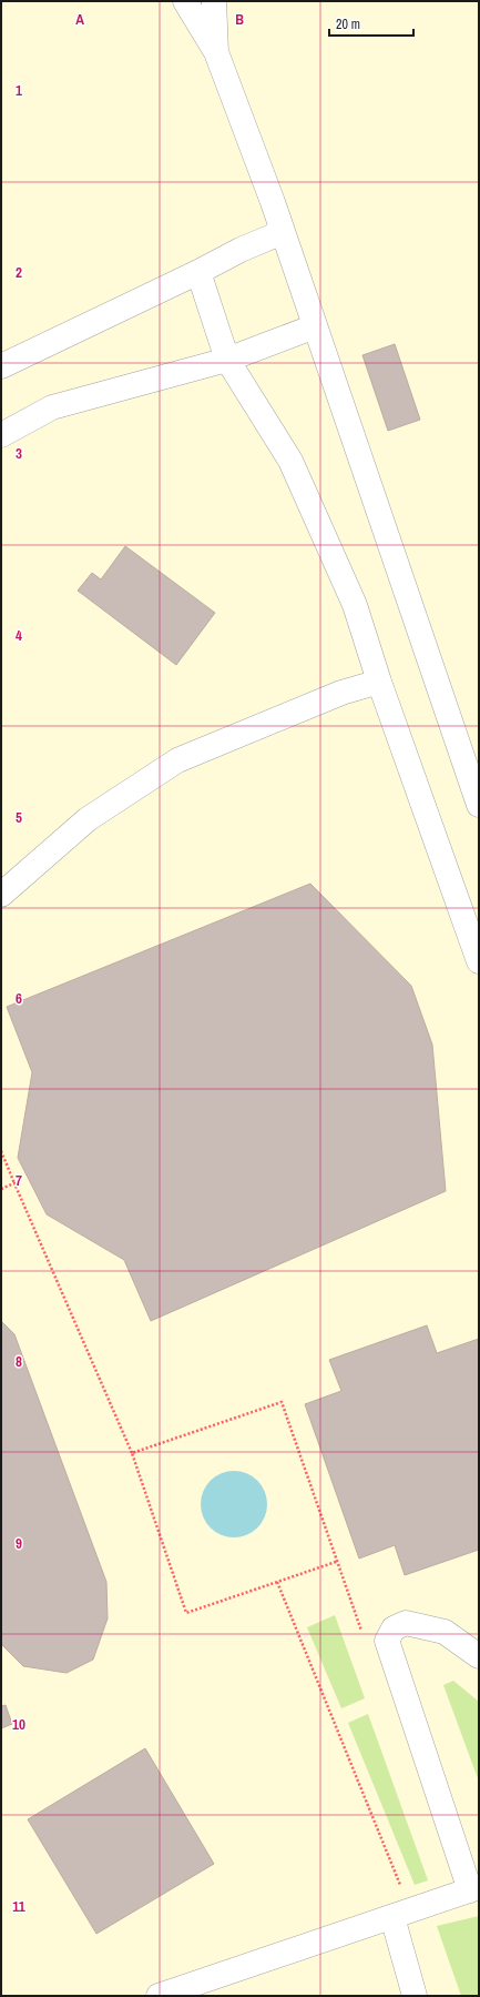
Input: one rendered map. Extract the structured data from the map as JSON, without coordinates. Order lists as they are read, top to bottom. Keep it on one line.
{"scale_bar":"20 m","grid":{"columns":["A","B"],"rows":["1","2","3","4","5","6","7","8","9","10","11"]}}
